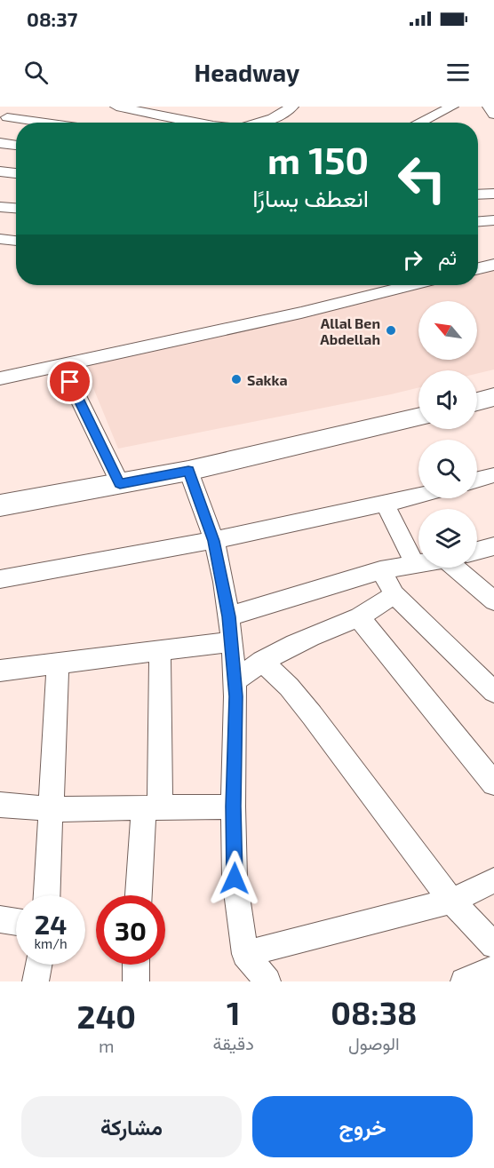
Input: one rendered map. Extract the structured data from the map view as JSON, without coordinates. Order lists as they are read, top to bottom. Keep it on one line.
{"places":["Allal Ben Abdellah","Sakka"],"north":"top left","page":{"status":"08:37","header":"Headway","turn":["150 m","انعطف يسارًا"],"then":"ثم","speed":"24 km/h","limit":"30","eta":["08:38","الوصول","1","دقيقة","240","m"],"buttons":["خروج","مشاركة"]}}
